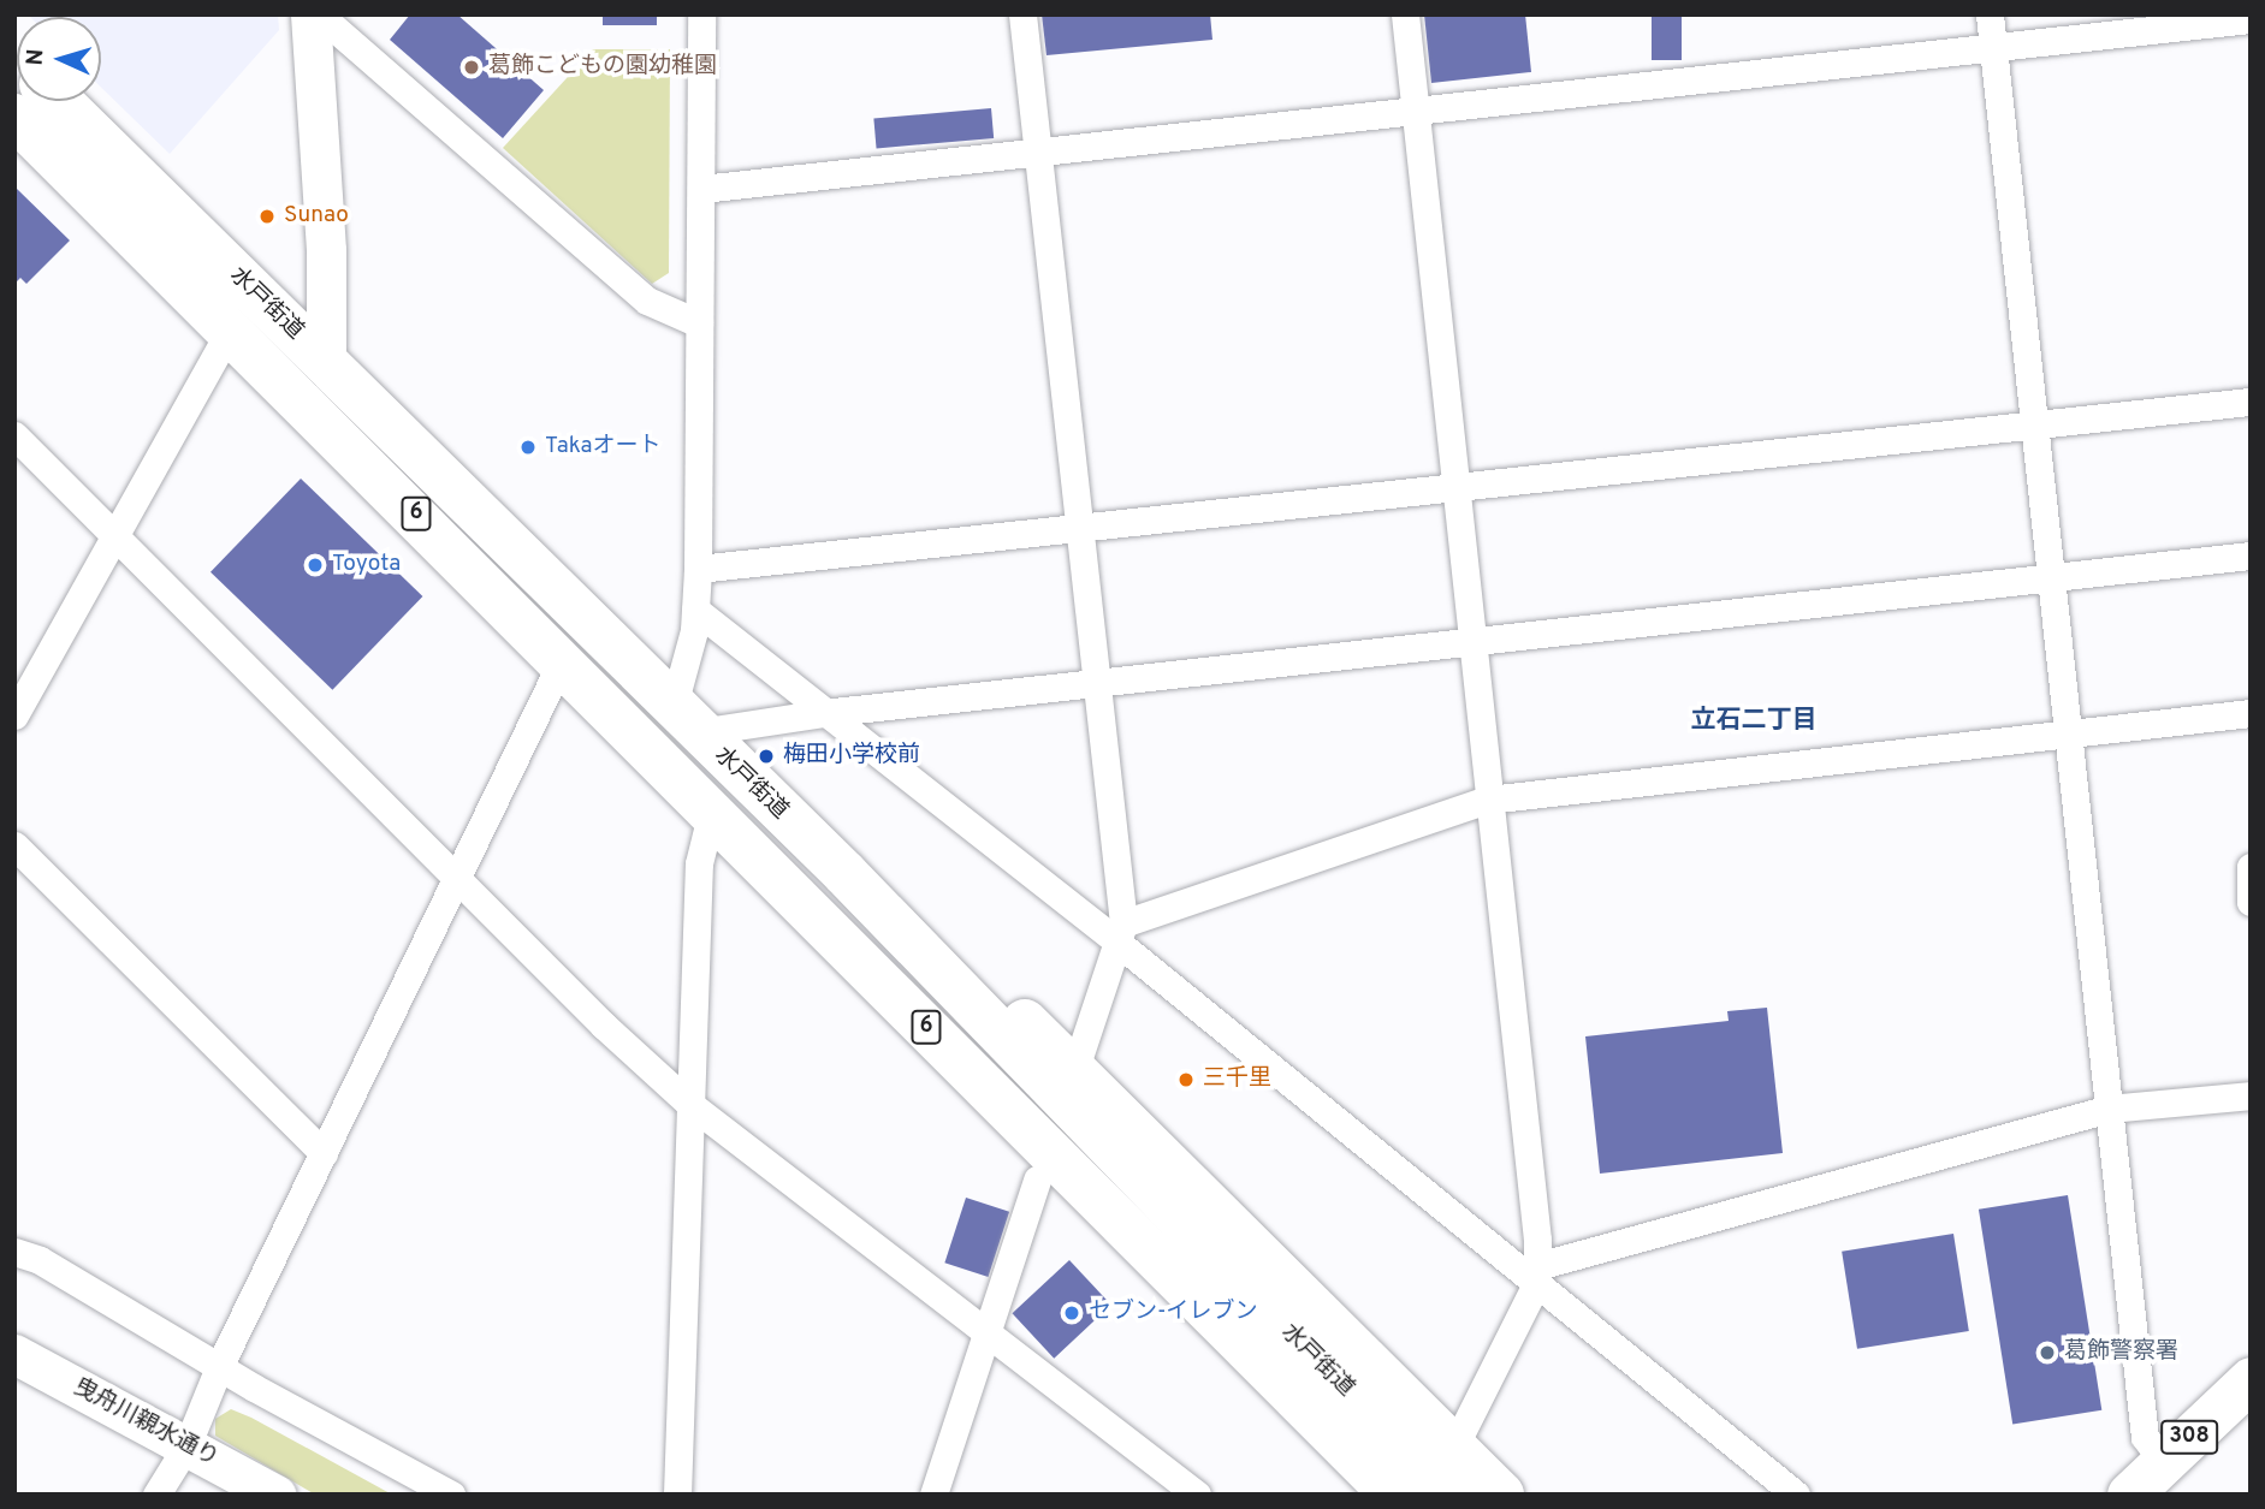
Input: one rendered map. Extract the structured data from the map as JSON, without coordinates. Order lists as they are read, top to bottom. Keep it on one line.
{"streets":{"highway":["水戸街道","6"],"main road":["308"],"street":["曳舟川親水通り"]},"districts":["立石二丁目"],"places":["葛飾こどもの園幼稚園","Sunao","Takaオート","Toyota","梅田小学校前","三千里","セブン-イレブン","葛飾警察署"],"north":"left"}
